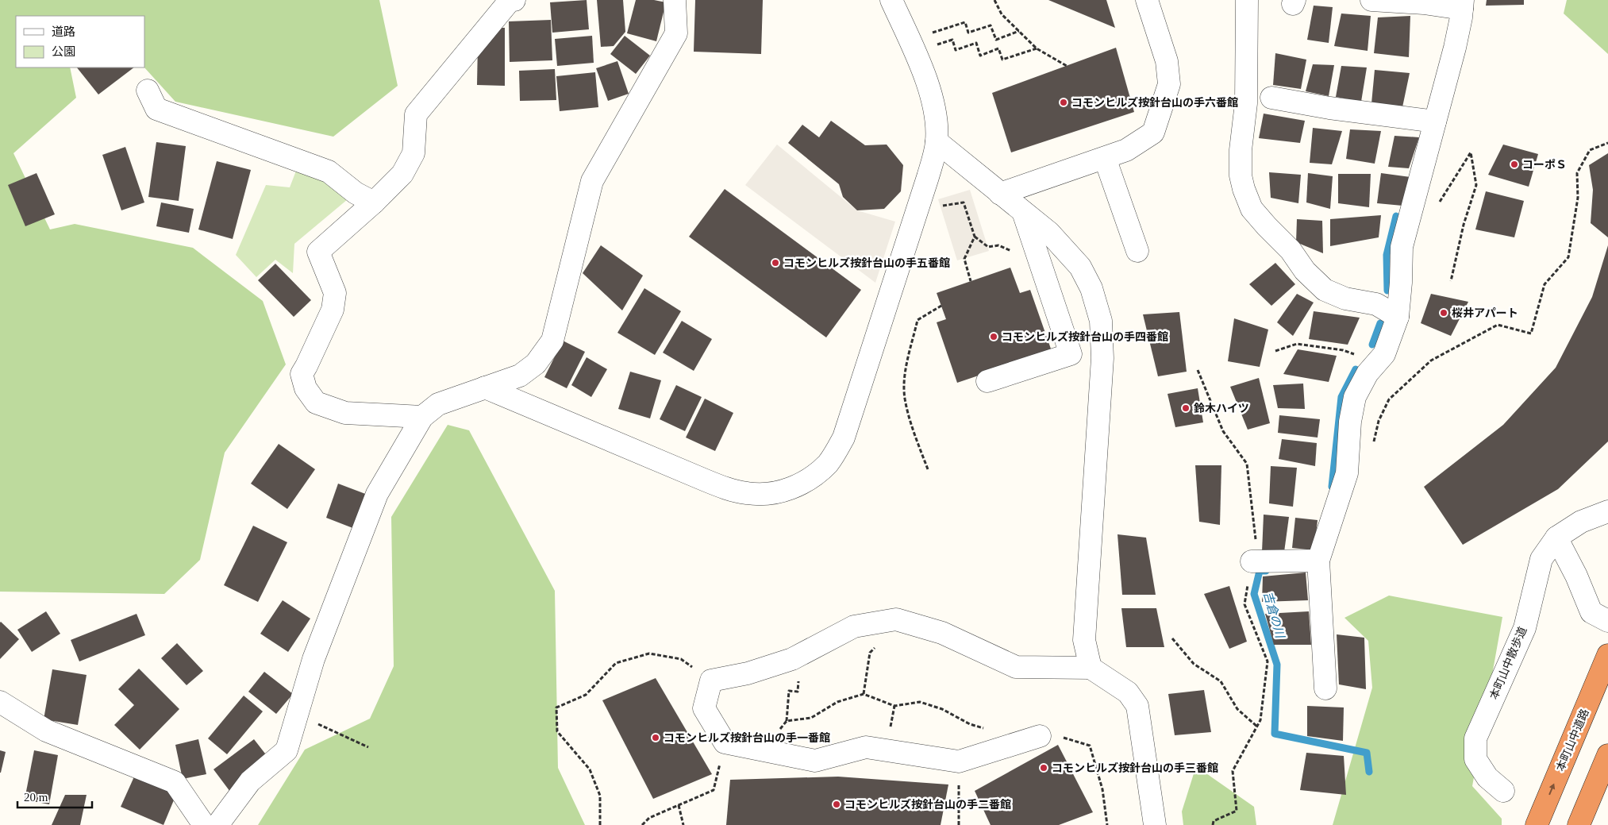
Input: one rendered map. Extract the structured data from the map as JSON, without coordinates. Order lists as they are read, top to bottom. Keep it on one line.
{"streets":{"highway":["本町山中道路"],"street":["本町山中散歩道"]},"water":["吉倉の川"],"places":["コモンヒルズ按針台山の手六番館","コーポＳ","コモンヒルズ按針台山の手五番館","桜井アパート","コモンヒルズ按針台山の手四番館","鈴木ハイツ","コモンヒルズ按針台山の手一番館","コモンヒルズ按針台山の手三番館","コモンヒルズ按針台山の手二番館"],"legend":["道路","公園"],"scale_bar":"20 m"}
